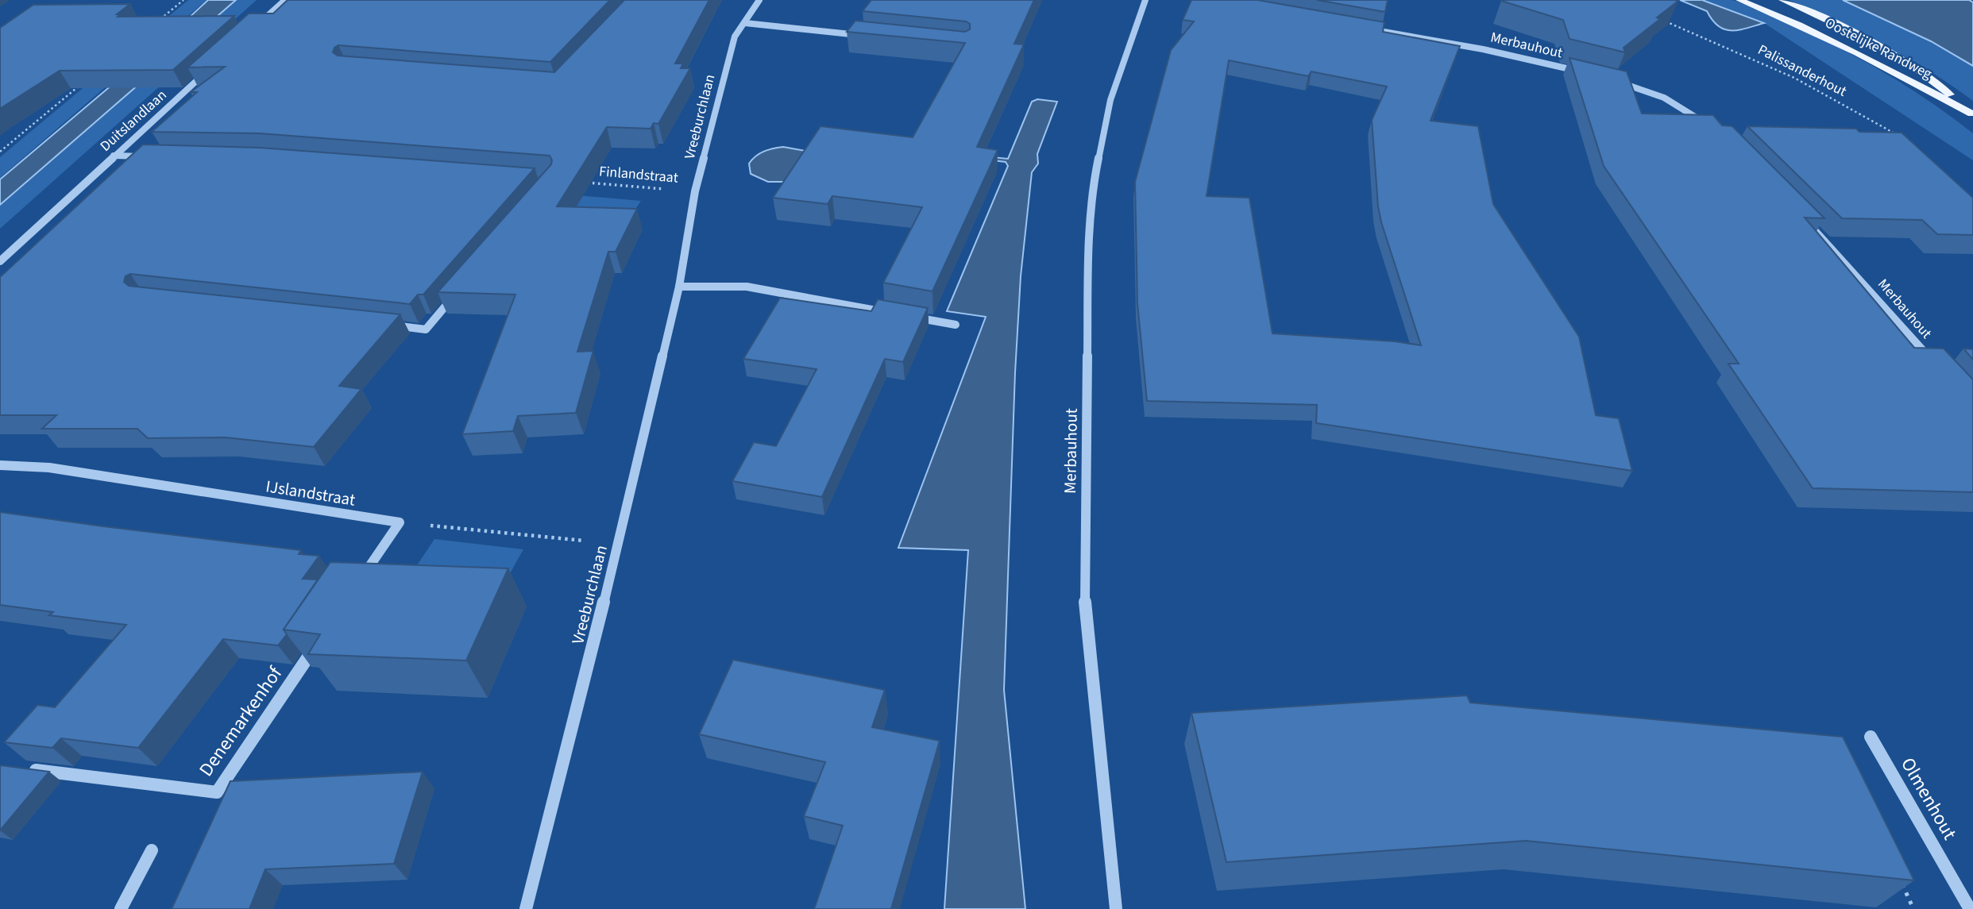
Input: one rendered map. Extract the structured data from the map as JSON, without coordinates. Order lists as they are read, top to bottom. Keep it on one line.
{"streets":{"main road":["Oostelijke Randweg"],"street":["Merbauhout","Vreeburchlaan","Duitslandlaan","IJslandstraat","Denemarkenhof","Olmenhout"],"path":["Palissanderhout","Finlandstraat"]},"crossings":[["Vreeburchlaan","Finlandstraat"]]}
